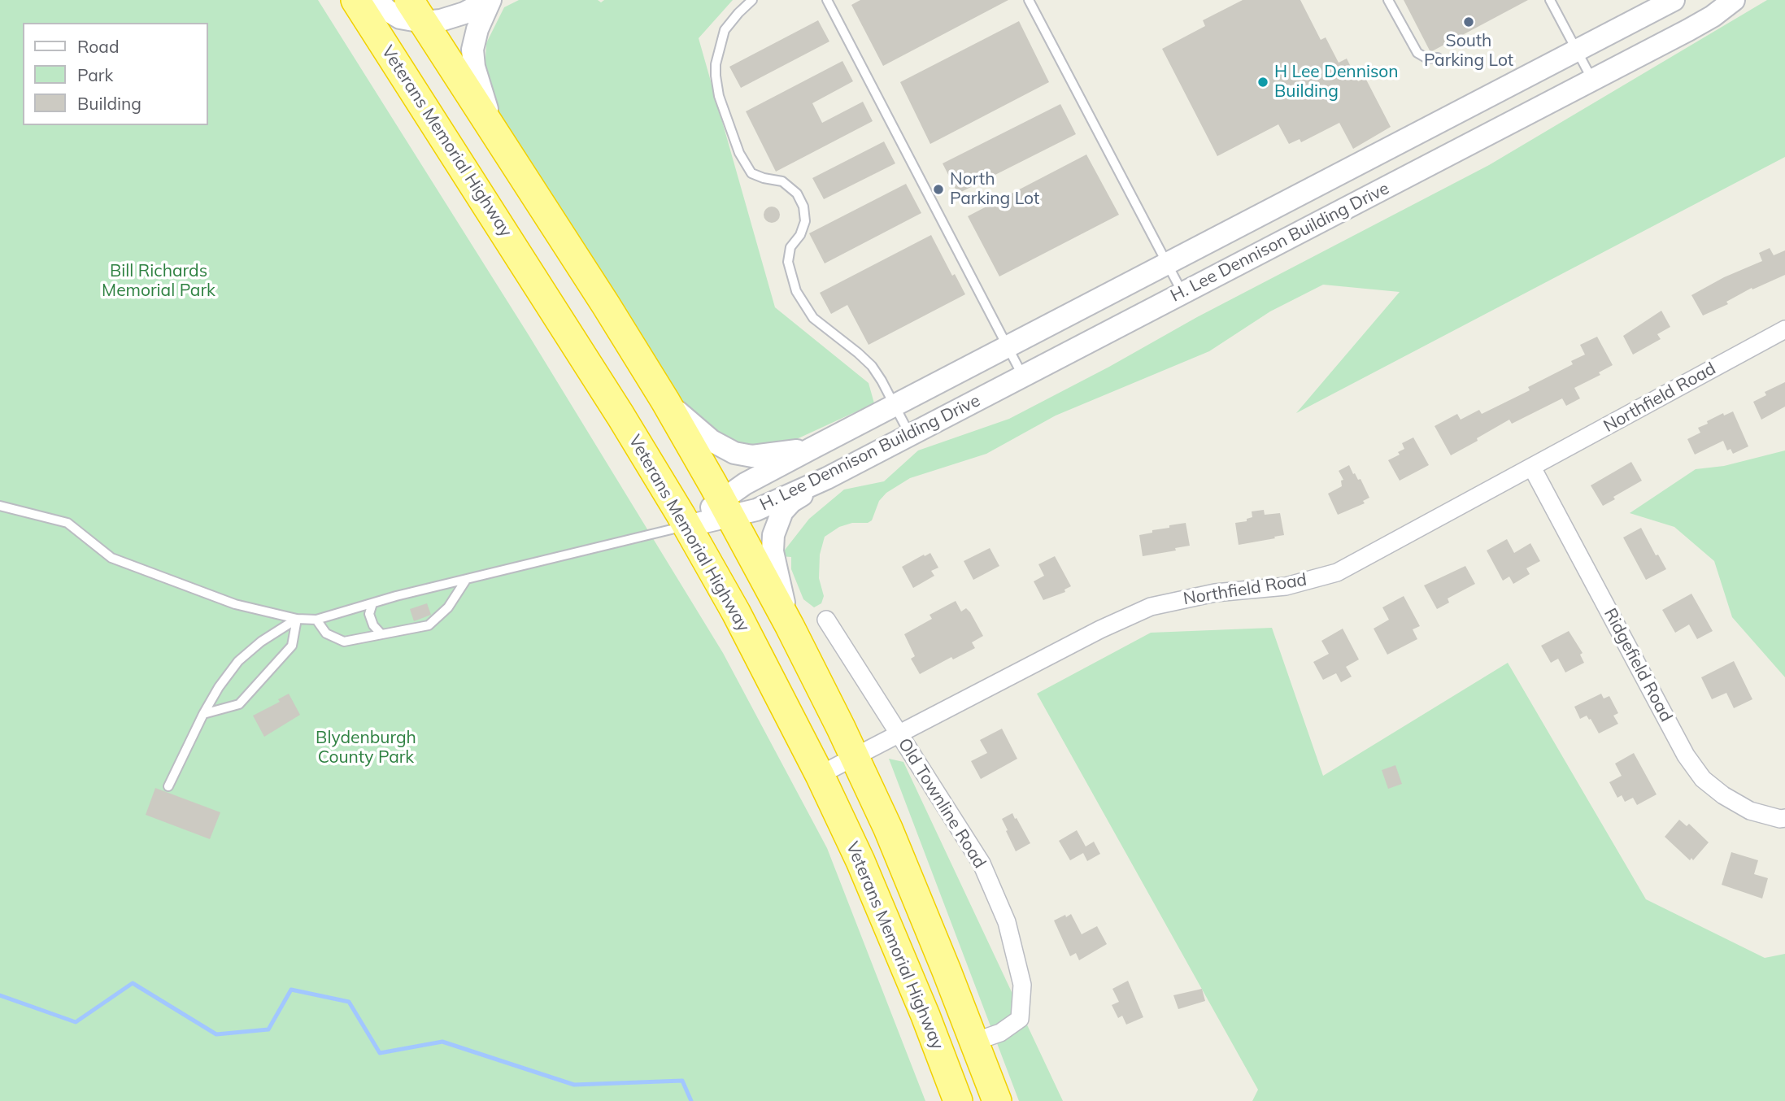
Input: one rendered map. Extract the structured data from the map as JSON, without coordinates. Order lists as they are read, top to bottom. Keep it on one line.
{"streets":{"highway":["Veterans Memorial Highway"],"street":["H. Lee Dennison Building Drive","Northfield Road","Ridgefield Road","Old Townline Road"]},"crossings":[["Veterans Memorial Highway","H. Lee Dennison Building Drive"],["Veterans Memorial Highway","Northfield Road"],["Northfield Road","Ridgefield Road"],["Northfield Road","Old Townline Road"]],"parks":["Bill Richards Memorial Park","Blydenburgh County Park"],"places":["South Parking Lot","H Lee Dennison Building","North Parking Lot"],"legend":["Road","Park","Building"]}
